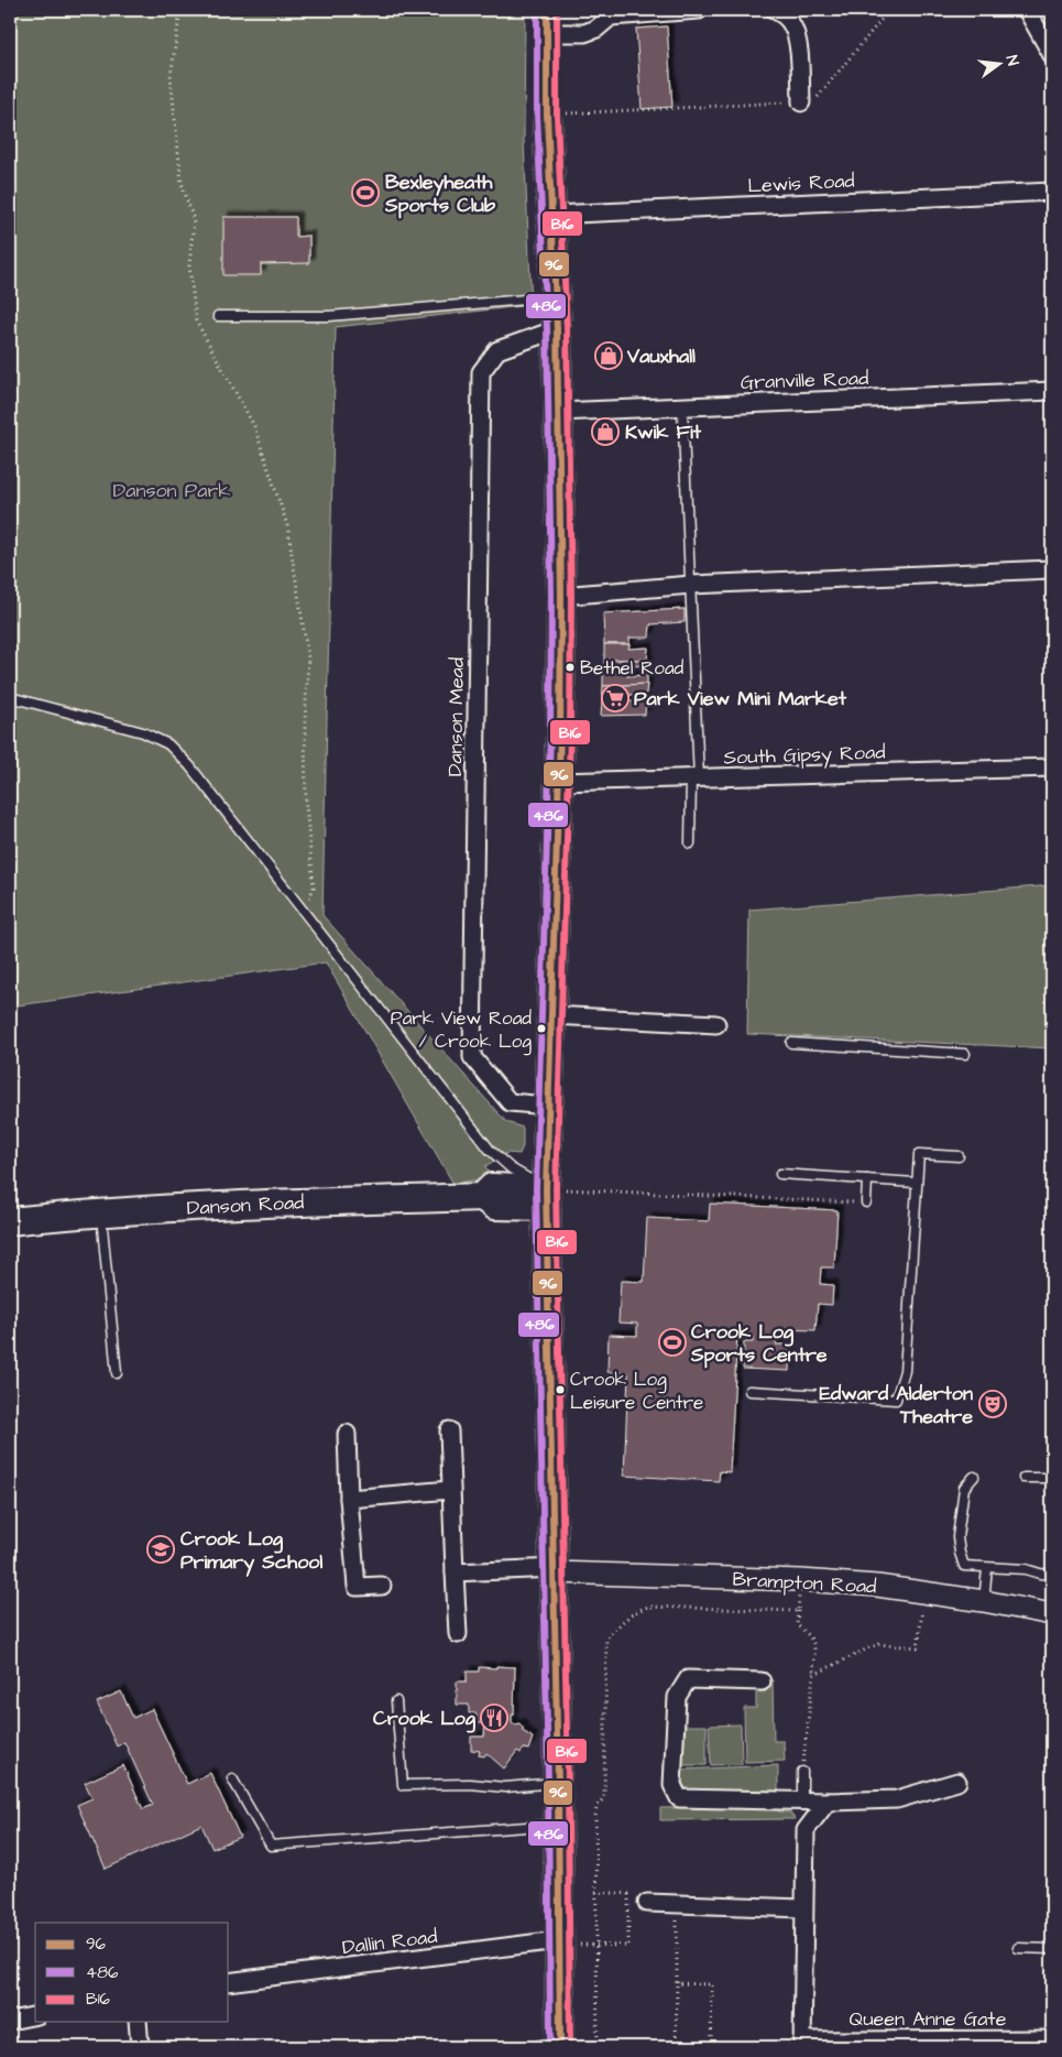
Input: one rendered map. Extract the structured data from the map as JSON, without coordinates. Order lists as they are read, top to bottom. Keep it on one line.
{"streets":{"main road":["Danson Road"],"street":["Lewis Road","Granville Road","Danson Mead","South Gipsy Road","Brampton Road","Dallin Road","Queen Anne Gate"]},"parks":["Danson Park"],"places":{"sports":["Bexleyheath Sports Club","Crook Log Sports Centre"],"shop":["Vauxhall","Kwik Fit"],"other":["Bethel Road","Park View Road / Crook Log","Crook Log Leisure Centre"],"supermarket":["Park View Mini Market"],"theatre":["Edward Alderton Theatre"],"school or university":["Crook Log Primary School"],"restaurant":["Crook Log"]},"lines":["transit line 96","transit line 486","transit line B16"],"legend":["96","486","B16"],"north":"right"}
